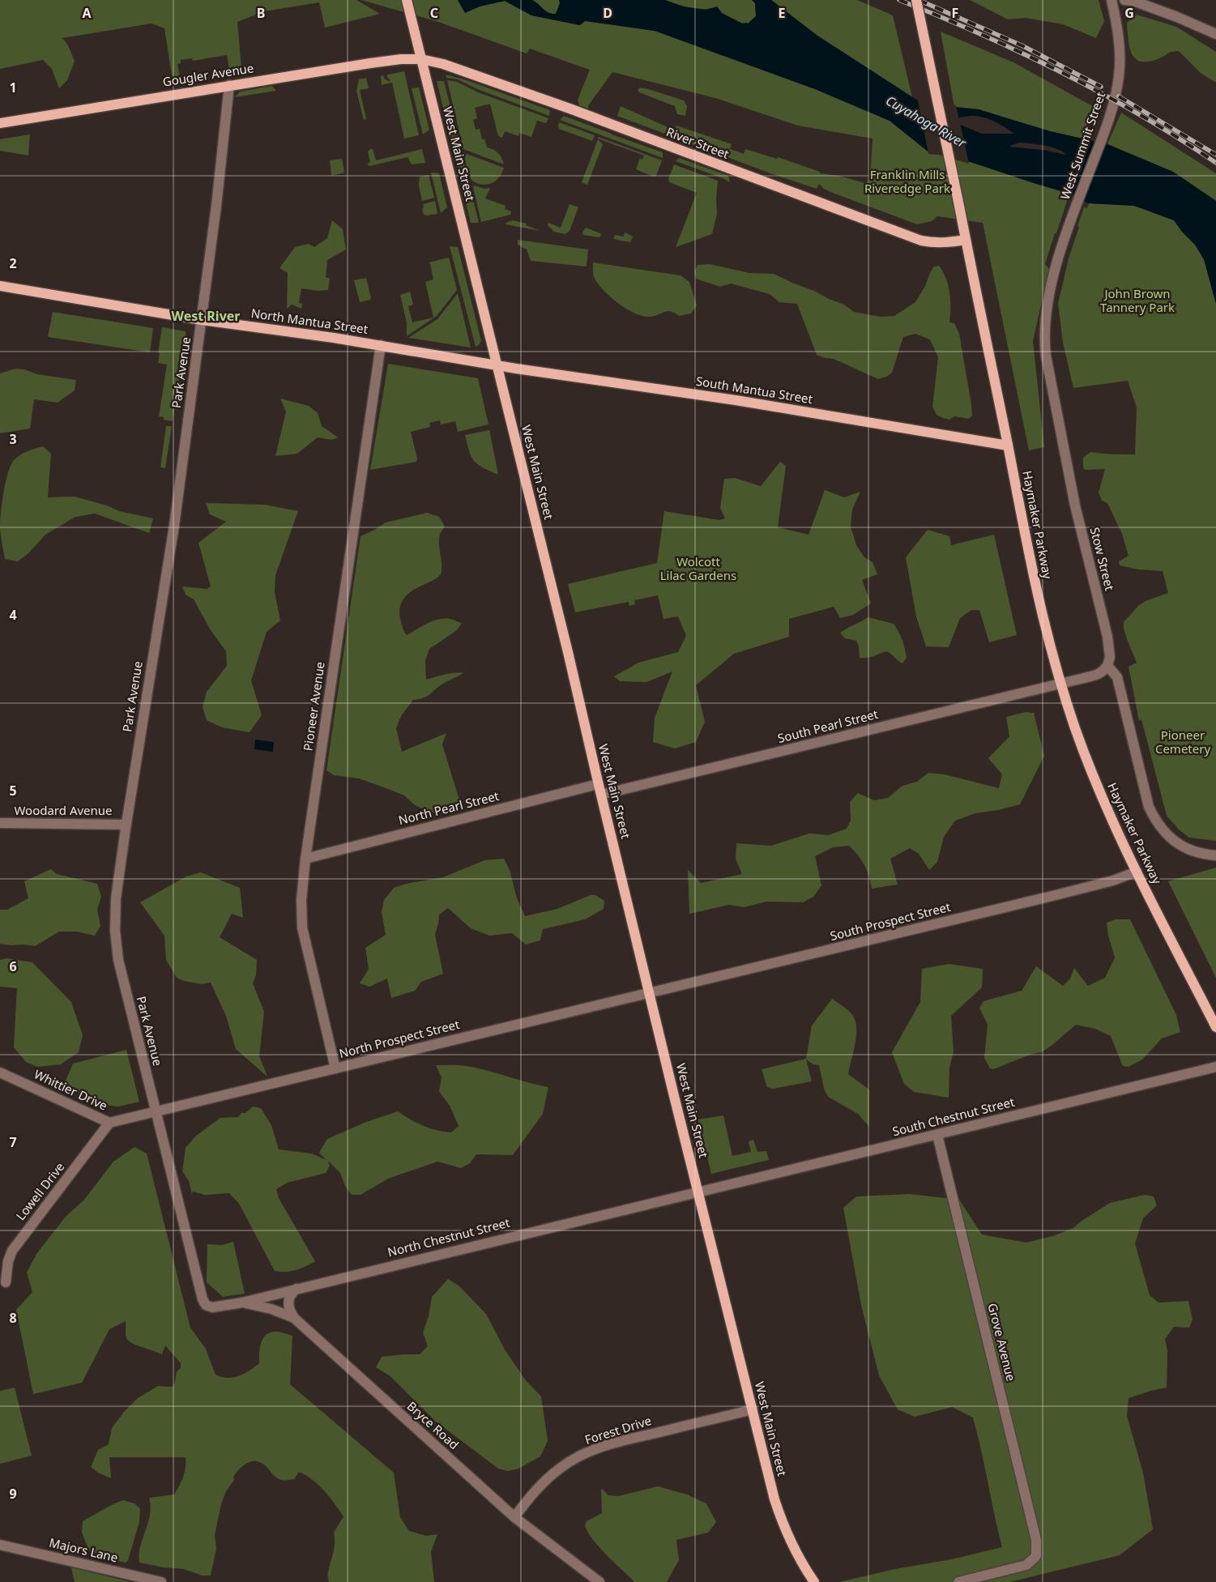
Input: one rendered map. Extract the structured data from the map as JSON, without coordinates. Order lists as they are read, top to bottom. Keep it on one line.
{"streets":{"main road":["Gougler Avenue","River Street","West Main Street","North Mantua Street","South Mantua Street","Haymaker Parkway"],"street":["West Summit Street","Park Avenue","Stow Street","Pioneer Avenue","South Pearl Street","North Pearl Street","Woodard Avenue","South Prospect Street","North Prospect Street","Whittier Drive","South Chestnut Street","Lowell Drive","North Chestnut Street","Grove Avenue","Bryce Road","Forest Drive","Majors Lane"]},"crossings":[["Gougler Avenue","River Street"],["Gougler Avenue","West Main Street"],["Gougler Avenue","Park Avenue"],["River Street","West Main Street"],["River Street","Haymaker Parkway"],["West Summit Street","Stow Street"],["West Main Street","North Mantua Street"],["West Main Street","South Mantua Street"],["West Main Street","South Pearl Street"],["West Main Street","North Pearl Street"],["West Main Street","South Prospect Street"],["West Main Street","North Prospect Street"],["West Main Street","South Chestnut Street"],["West Main Street","North Chestnut Street"],["West Main Street","Forest Drive"],["North Mantua Street","Park Avenue"],["North Mantua Street","South Mantua Street"],["North Mantua Street","Pioneer Avenue"],["Park Avenue","Woodard Avenue"],["Park Avenue","North Prospect Street"],["Park Avenue","Whittier Drive"],["Park Avenue","North Chestnut Street"],["South Mantua Street","Haymaker Parkway"],["Haymaker Parkway","South Pearl Street"],["Haymaker Parkway","South Prospect Street"],["Stow Street","South Pearl Street"],["Pioneer Avenue","North Pearl Street"],["Pioneer Avenue","North Prospect Street"],["South Prospect Street","North Prospect Street"],["North Prospect Street","Whittier Drive"],["Whittier Drive","Lowell Drive"],["South Chestnut Street","North Chestnut Street"],["South Chestnut Street","Grove Avenue"],["North Chestnut Street","Bryce Road"],["Bryce Road","Forest Drive"]],"districts":["West River"],"water":["Cuyahoga River"],"parks":["Franklin Mills Riveredge Park","John Brown Tannery Park","Wolcott Lilac Gardens","Pioneer Cemetery"],"grid":{"columns":["A","B","C","D","E","F","G"],"rows":["1","2","3","4","5","6","7","8","9"]}}
